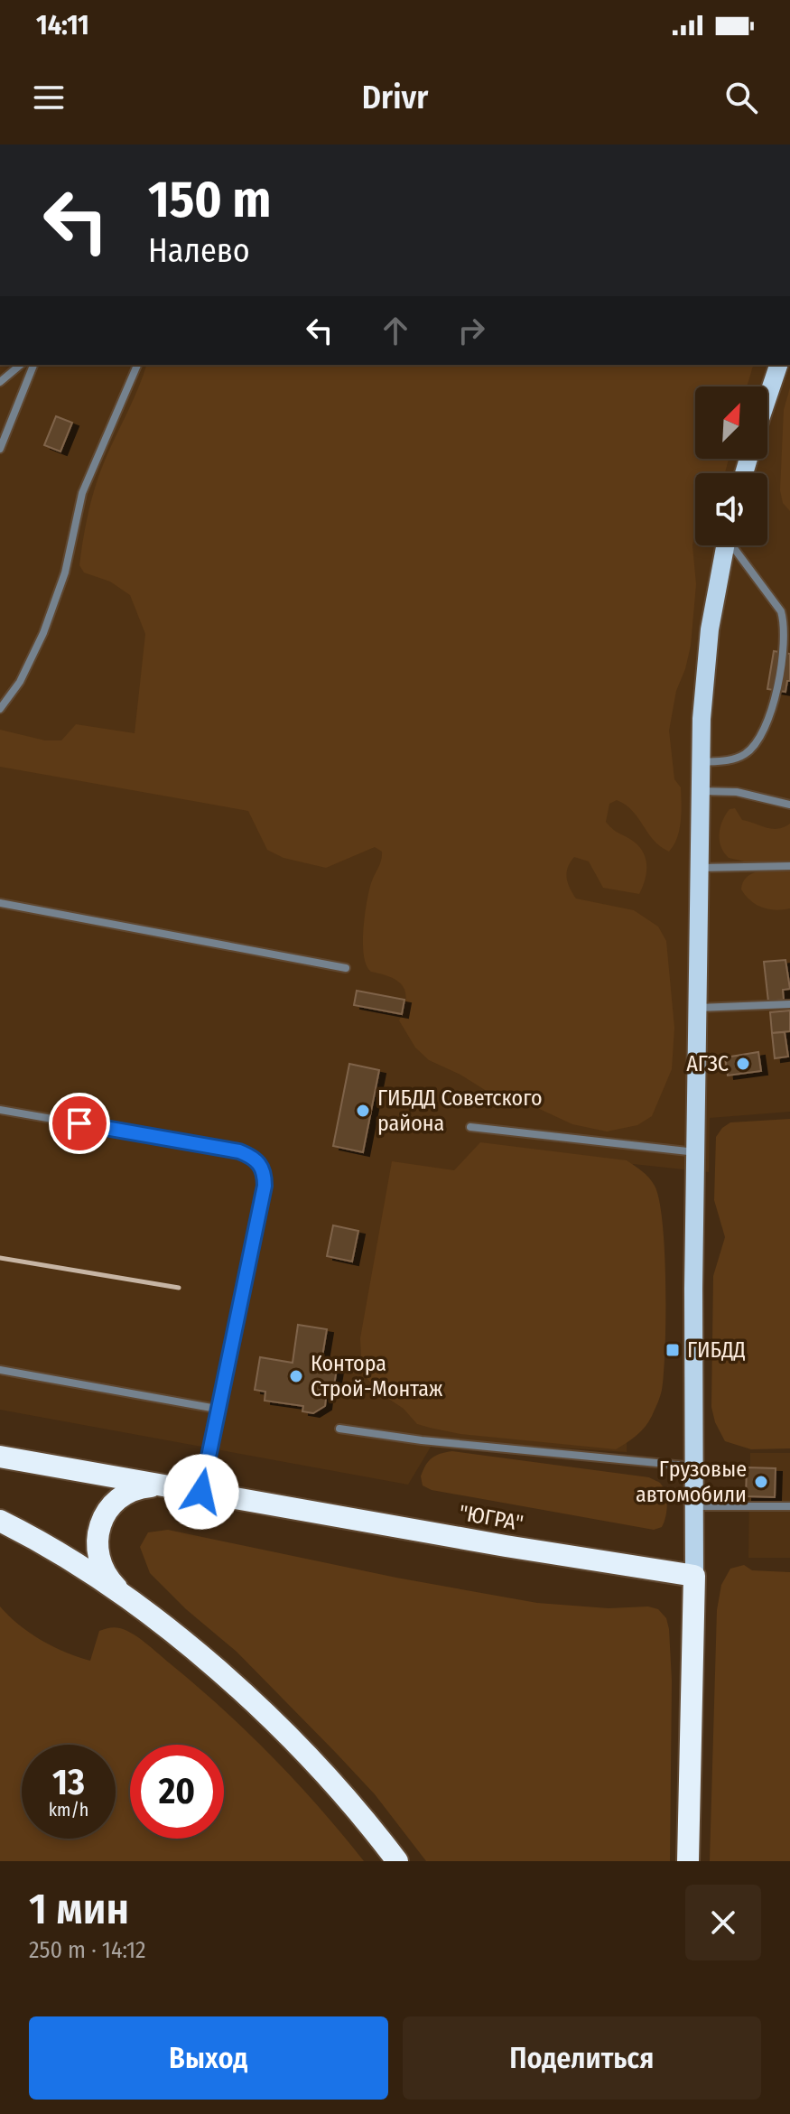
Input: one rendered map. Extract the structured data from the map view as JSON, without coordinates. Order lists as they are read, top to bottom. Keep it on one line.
{"streets":{"highway":["\"ЮГРА\""]},"places":{"other":["АГЗС","ГИБДД Советского района","Контора Строй-Монтаж","Грузовые автомобили"],"transit":["ГИБДД"]},"north":"top right","page":{"status":"14:11","header":"Drivr","turn":["150 m","Налево"],"speed":"13 km/h","limit":"20","heading":["1 мин","250 m · 14:12"],"buttons":["Выход","Поделиться"]}}
